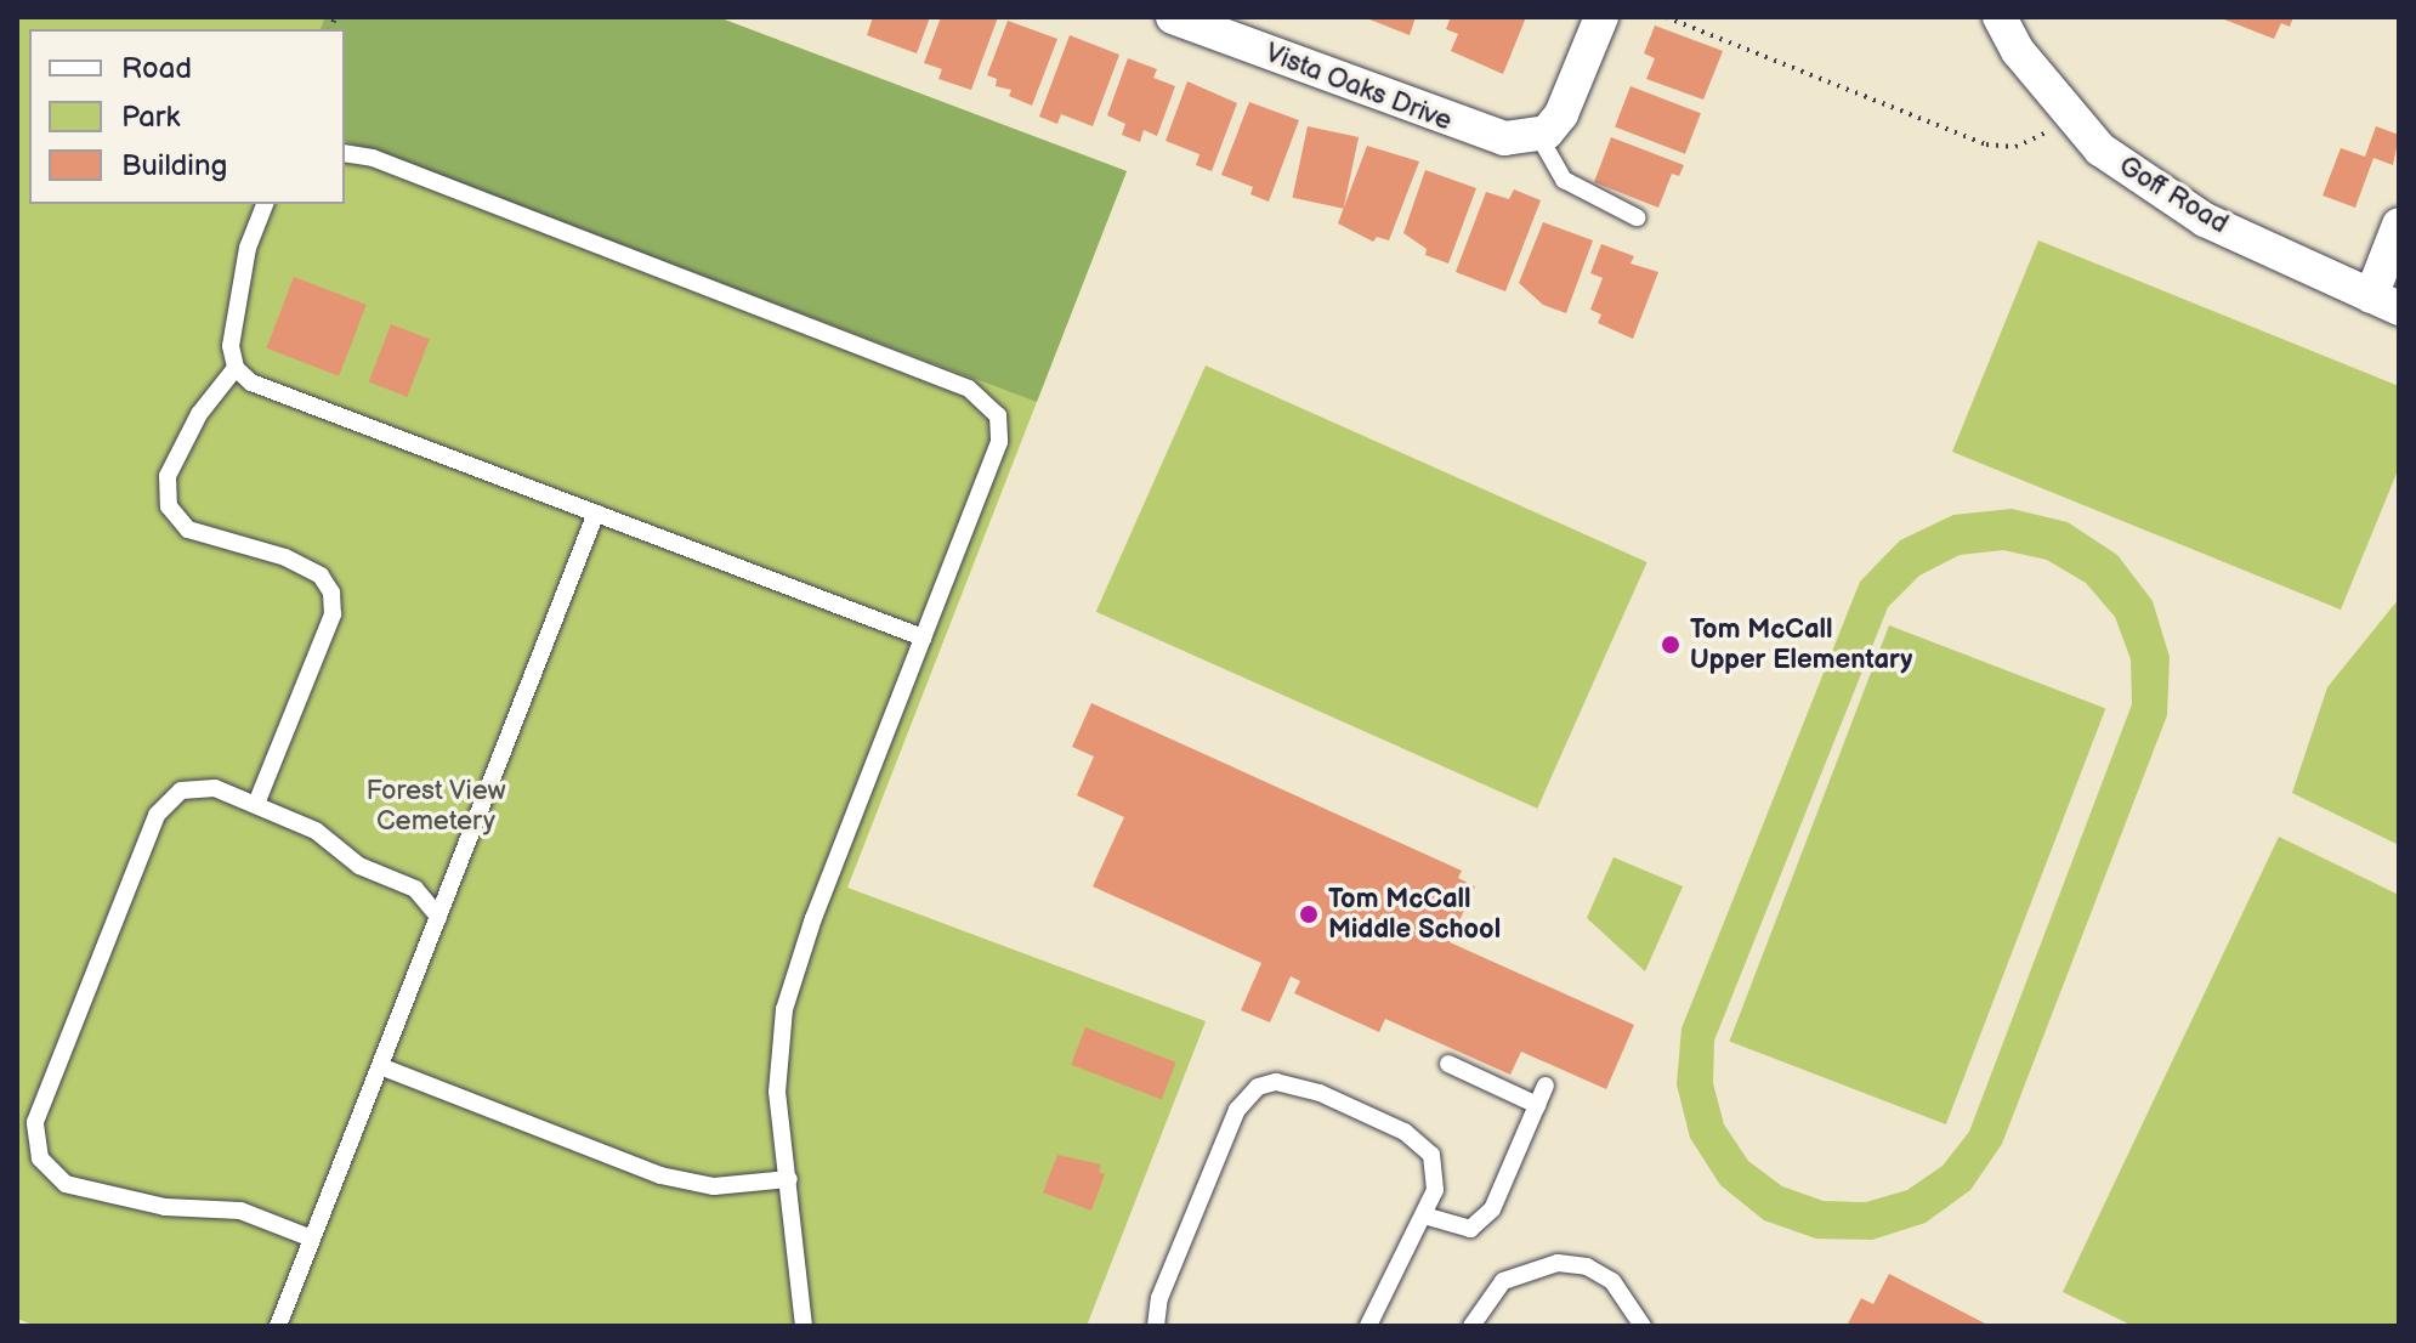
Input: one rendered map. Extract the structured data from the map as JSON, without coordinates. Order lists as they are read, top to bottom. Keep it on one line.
{"streets":{"street":["Vista Oaks Drive","Goff Road"]},"parks":["Forest View Cemetery"],"places":["Tom McCall Upper Elementary","Tom McCall Middle School"],"legend":["Road","Park","Building"]}
